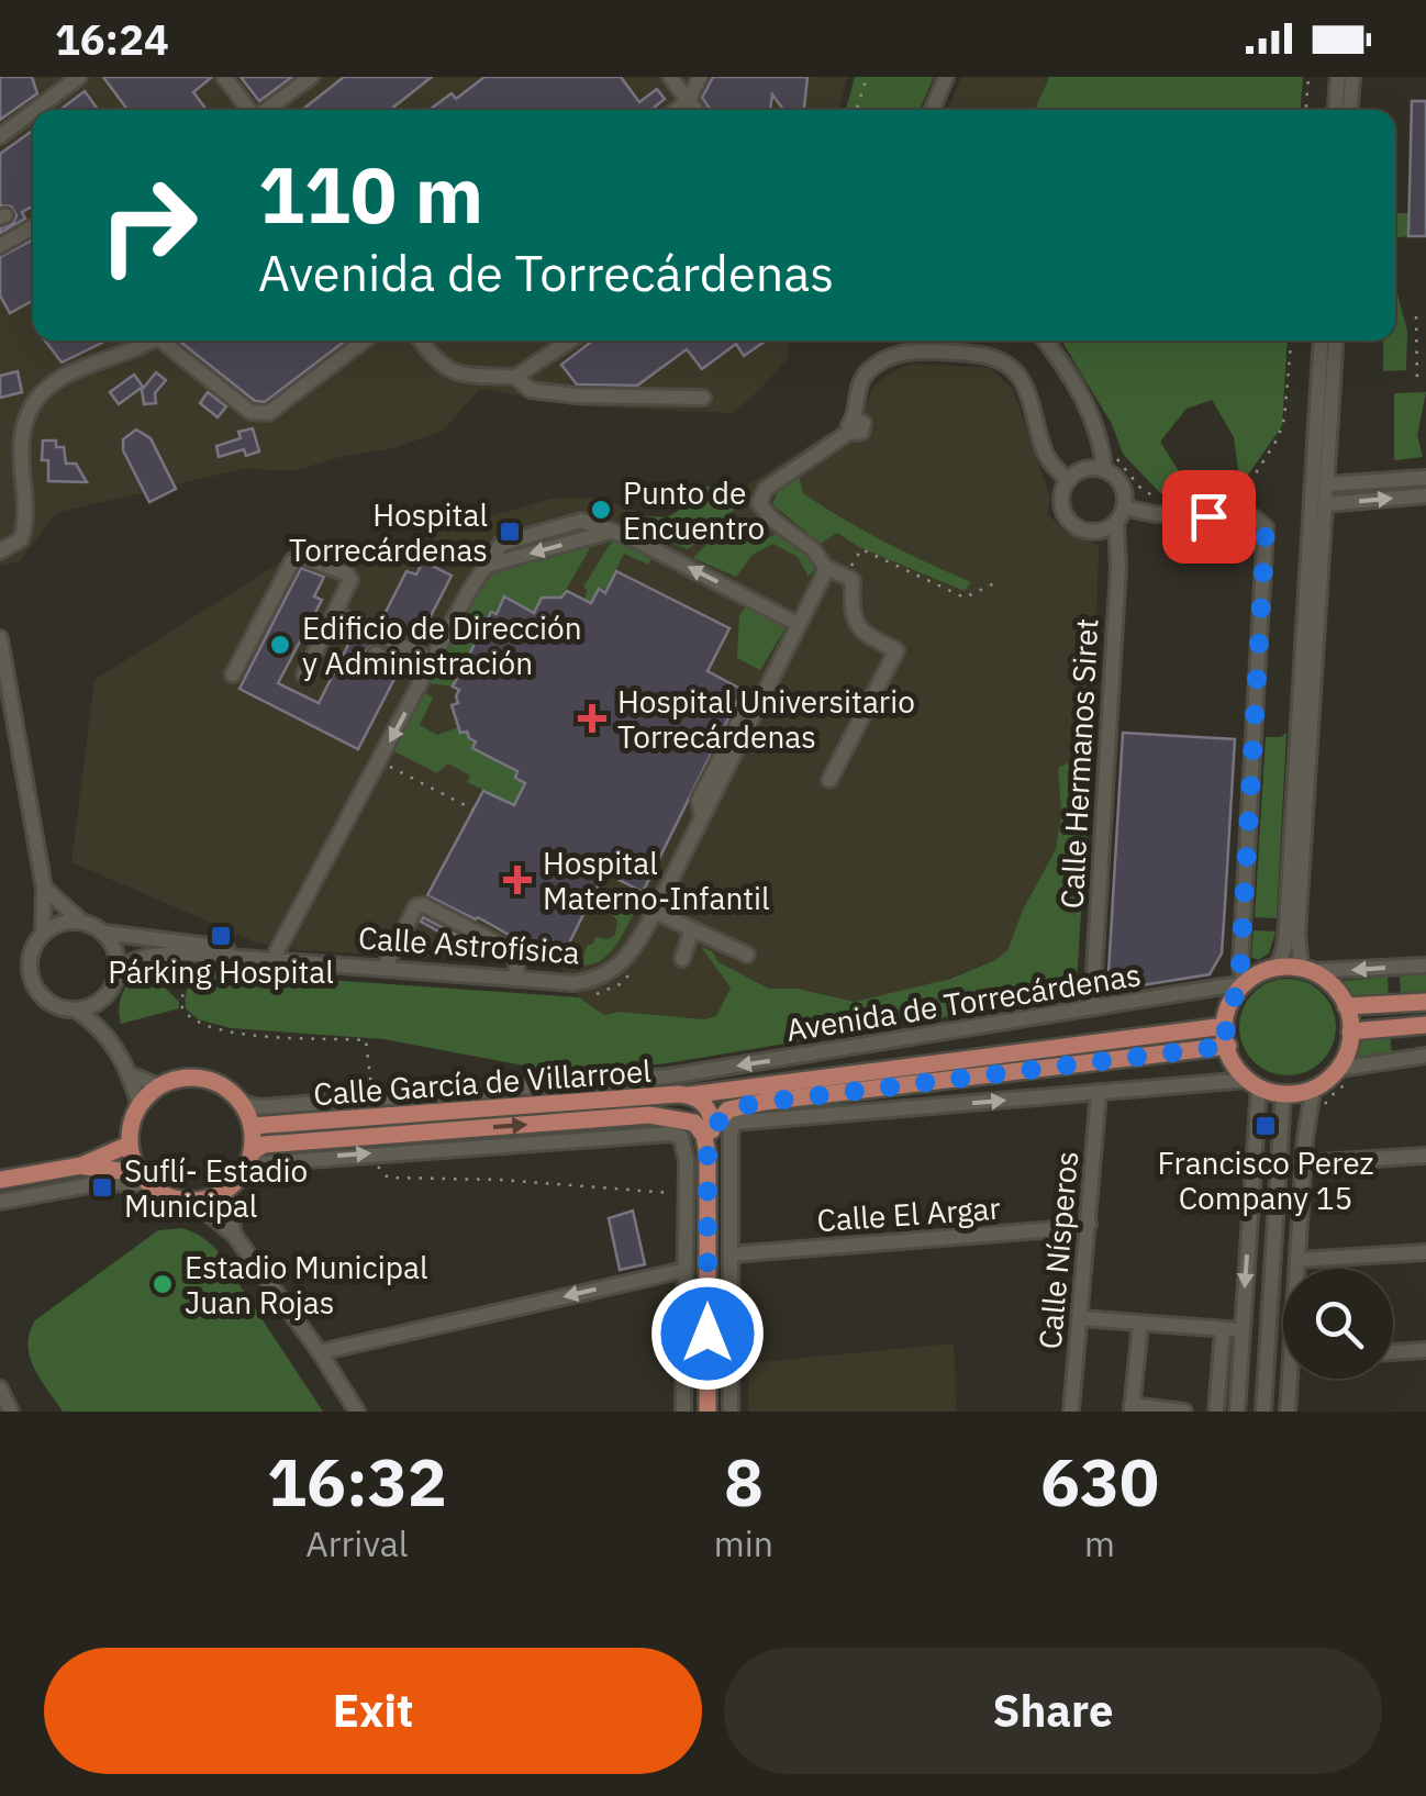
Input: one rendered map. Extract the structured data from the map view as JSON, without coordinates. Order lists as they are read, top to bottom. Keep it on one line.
{"streets":{"main road":["Avenida de Torrecárdenas","Calle García de Villarroel"],"street":["Calle Hermanos Siret","Calle Astrofísica","Calle El Argar","Calle Nísperos"]},"crossings":[["Calle Hermanos Siret","Avenida de Torrecárdenas"],["Avenida de Torrecárdenas","Calle García de Villarroel"],["Calle El Argar","Calle Nísperos"]],"places":{"other":["Punto de Encuentro","Edificio de Dirección y Administración","Estadio Municipal Juan Rojas"],"transit":["Hospital Torrecárdenas","Párking Hospital","Francisco Perez Company 15","Suflí- Estadio Municipal"],"health":["Hospital Universitario Torrecárdenas","Hospital Materno-Infantil"]},"page":{"status":"16:24","turn":["110 m","Avenida de Torrecárdenas"],"eta":["16:32","Arrival","8","min","630","m"],"buttons":["Exit","Share"]}}
